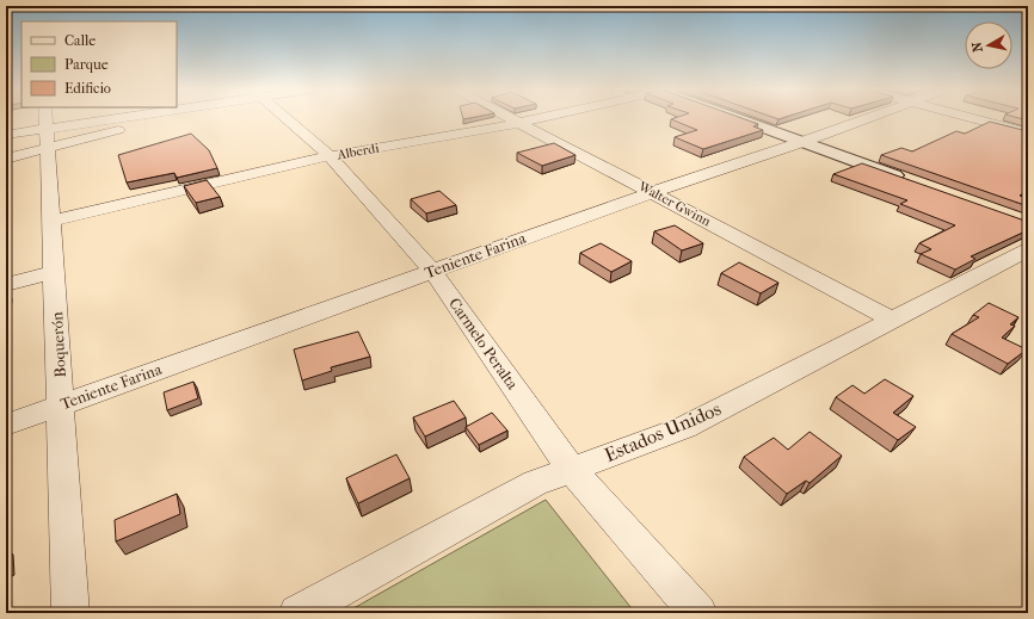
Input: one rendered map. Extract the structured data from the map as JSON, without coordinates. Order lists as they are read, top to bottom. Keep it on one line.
{"streets":{"street":["Alberdi","Walter Gwinn","Teniente Farina","Carmelo Peralta","Boquerón","Estados Unidos"]},"crossings":[["Alberdi","Walter Gwinn"],["Alberdi","Carmelo Peralta"],["Alberdi","Boquerón"],["Walter Gwinn","Teniente Farina"],["Walter Gwinn","Estados Unidos"],["Teniente Farina","Carmelo Peralta"],["Teniente Farina","Boquerón"],["Carmelo Peralta","Estados Unidos"]],"legend":["Calle","Parque","Edificio"],"north":"left"}
